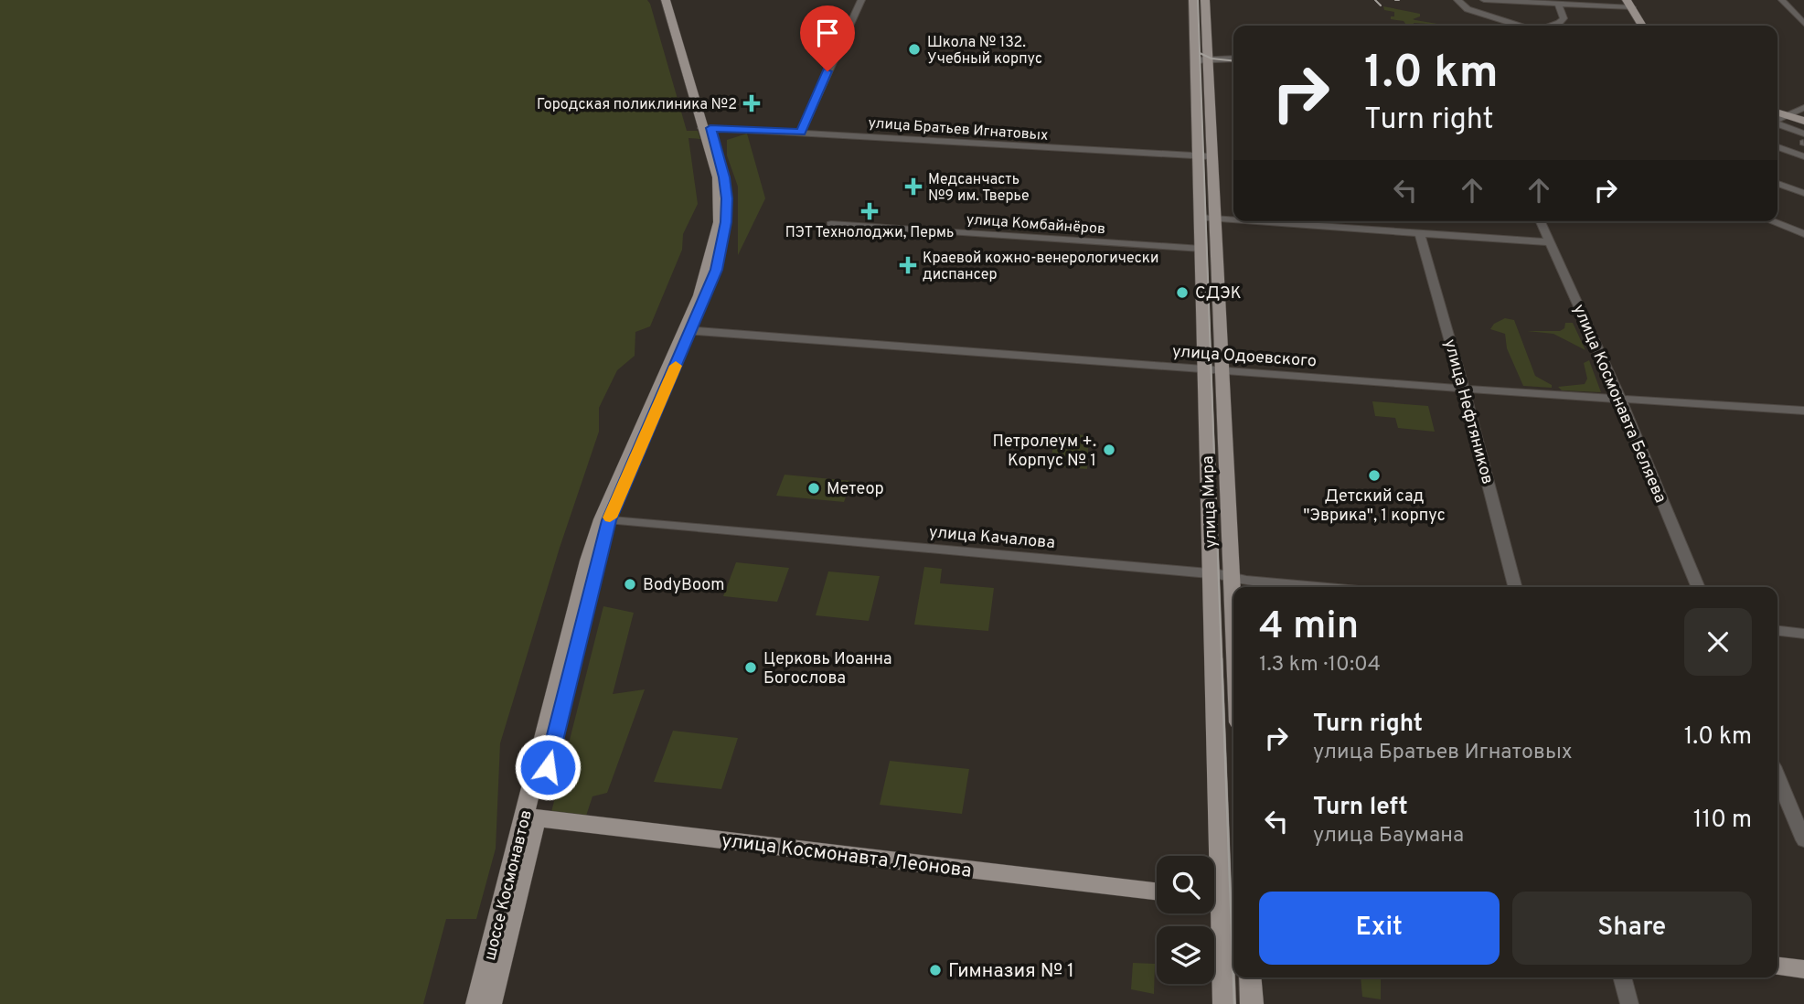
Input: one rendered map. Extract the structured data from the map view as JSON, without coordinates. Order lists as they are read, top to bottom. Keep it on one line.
{"streets":{"main road":["улица Мира","улица Космонавта Леонова","шоссе Космонавтов"],"street":["улица Братьев Игнатовых","улица Комбайнёров","улица Одоевского","улица Космонавта Беляева","улица Нефтяников","улица Качалова"]},"crossings":[["улица Братьев Игнатовых","улица Мира"],["улица Братьев Игнатовых","шоссе Космонавтов"],["улица Комбайнёров","улица Мира"],["улица Одоевского","улица Космонавта Беляева"],["улица Одоевского","улица Нефтяников"],["улица Одоевского","улица Мира"],["улица Одоевского","шоссе Космонавтов"],["улица Мира","улица Качалова"],["улица Качалова","шоссе Космонавтов"],["улица Космонавта Леонова","шоссе Космонавтов"]],"places":{"other":["Школа № 132. Учебный корпус","СДЭК","Петролеум +. Корпус № 1","Детский сад \"Эврика\", 1 корпус","Метеор","BodyBoom","Церковь Иоанна Богослова","Гимназия № 1"],"health":["Городская поликлиника №2","Медсанчасть №9 им. Тверье","ПЭТ Технолоджи, Пермь","Краевой кожно-венерологически диспансер"]},"page":{"turn":["1.0 km","Turn right"],"heading":["4 min","1.3 km · 10:04"],"list":[{"name":"Turn right","note":"улица Братьев Игнатовых","value":"1.0 km"},{"name":"Turn left","note":"улица Баумана","value":"110 m"}],"buttons":["Exit","Share"]}}
